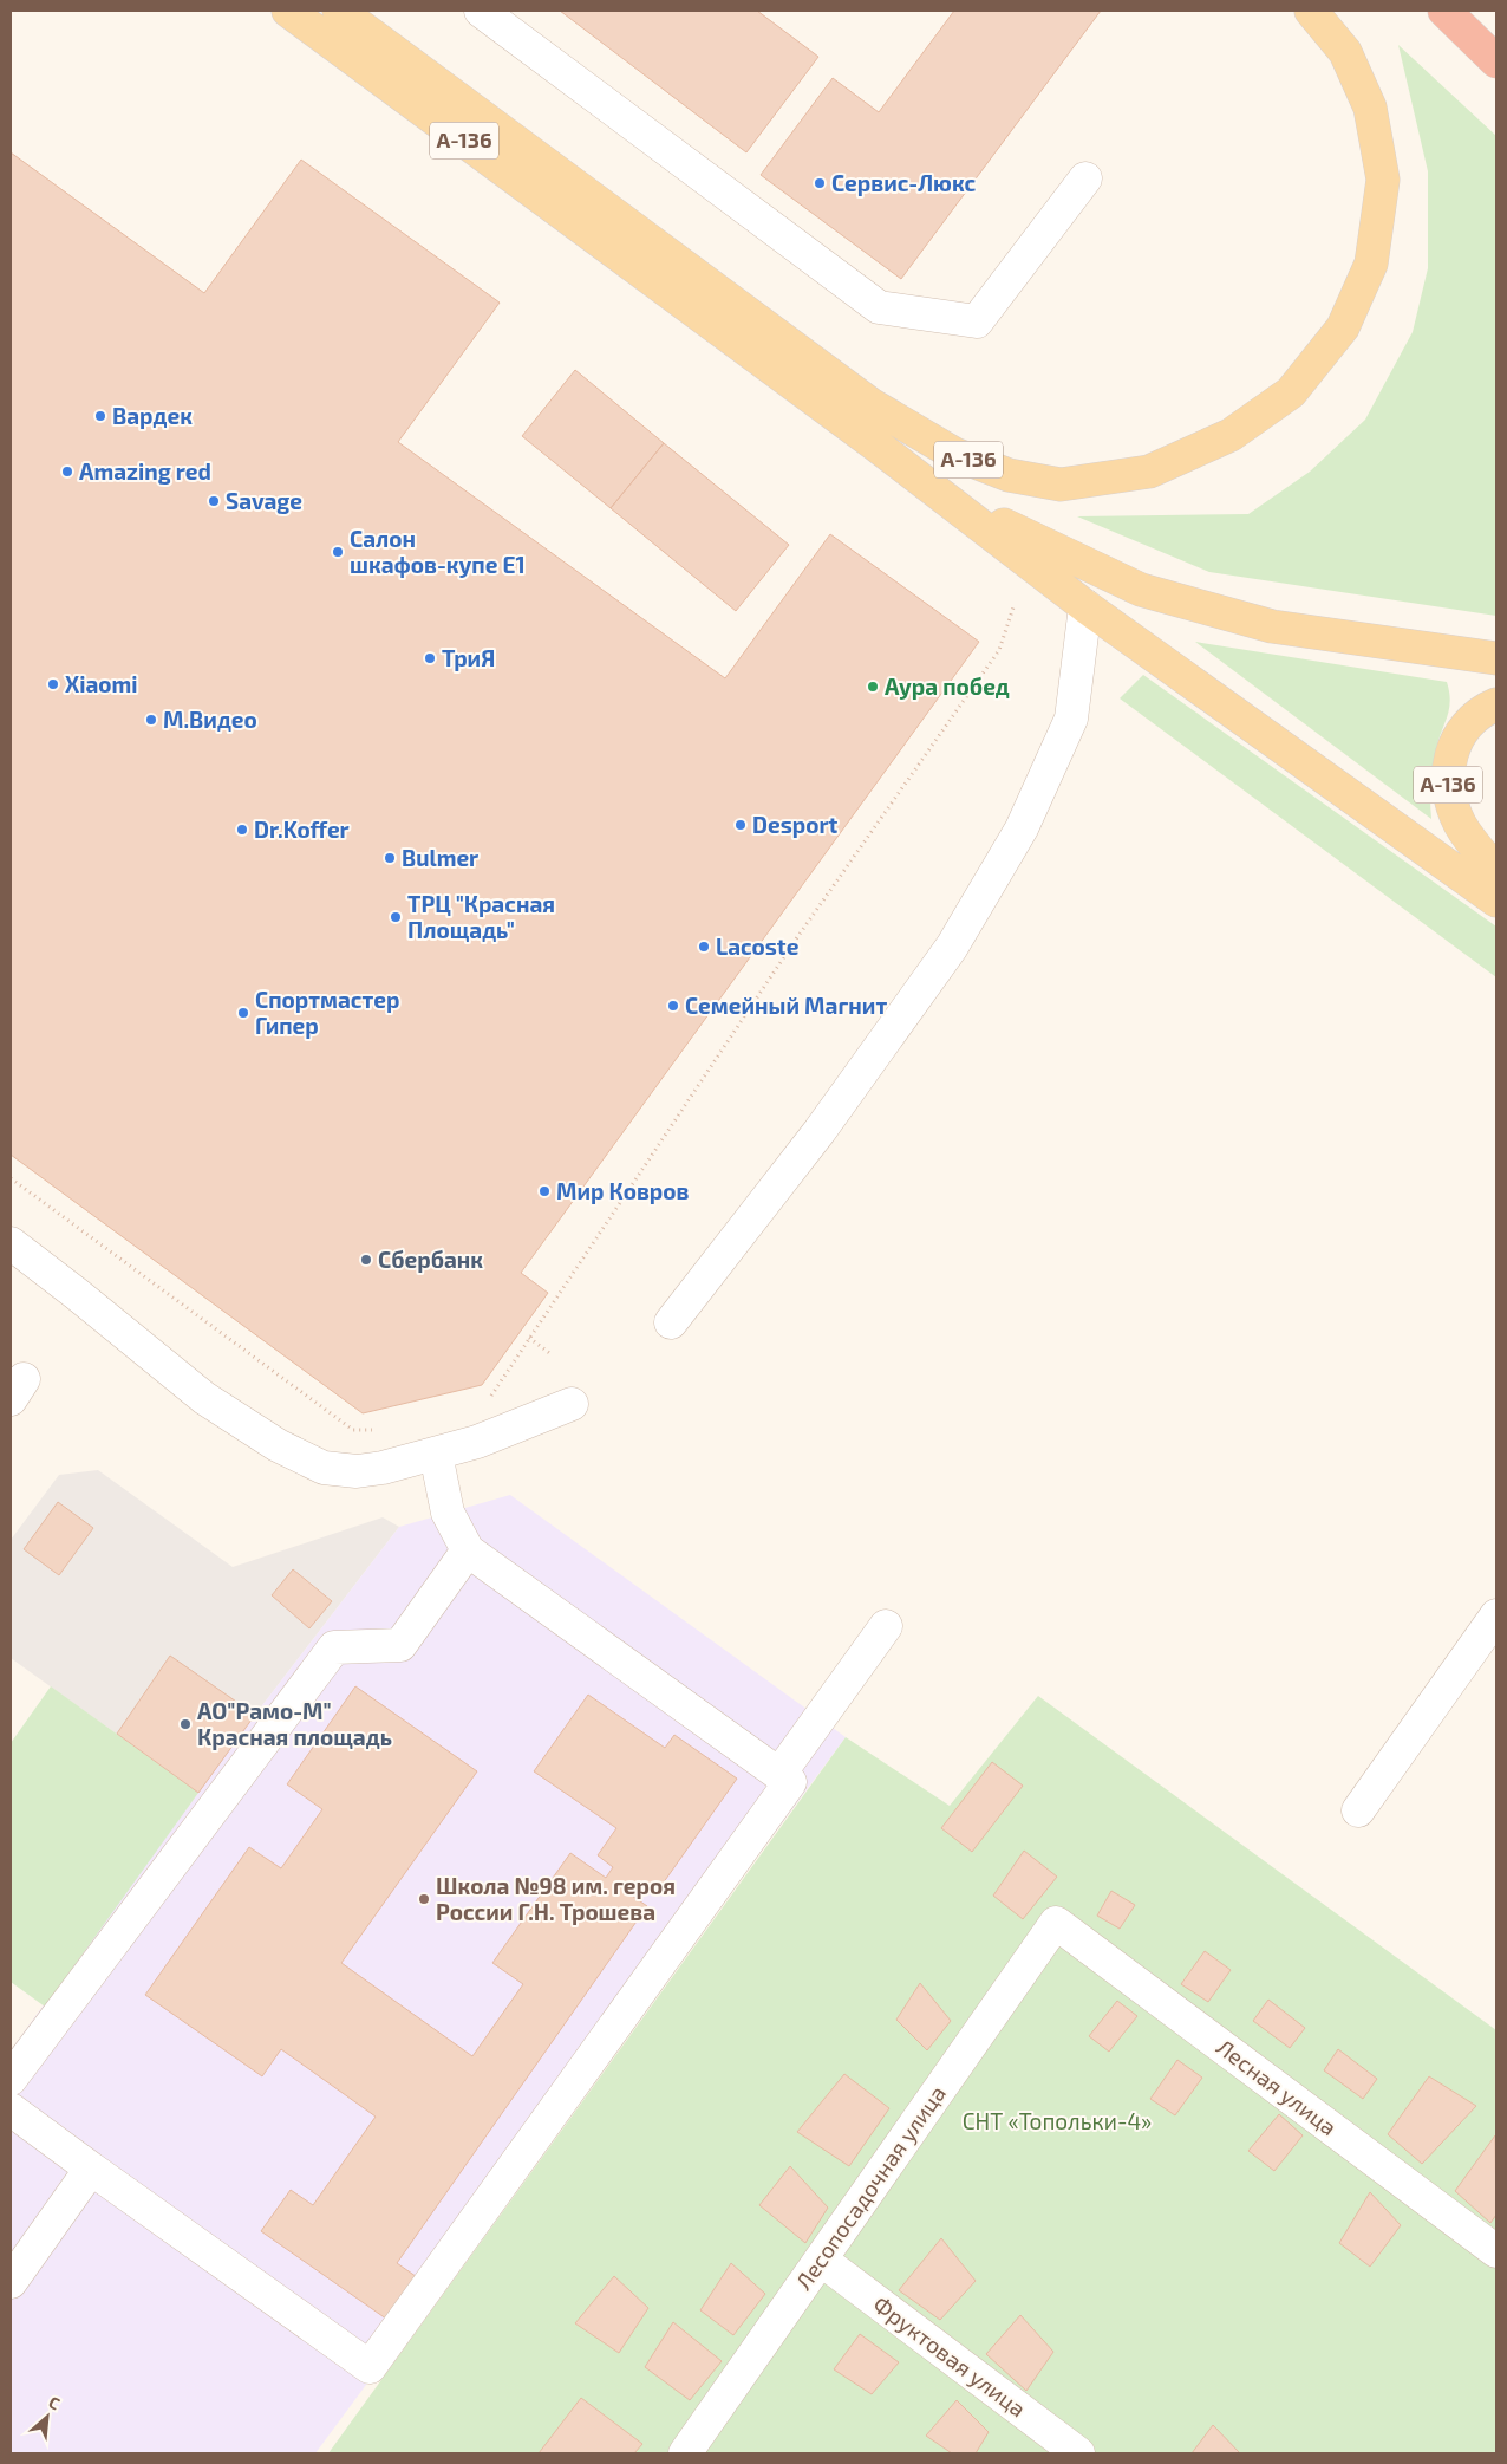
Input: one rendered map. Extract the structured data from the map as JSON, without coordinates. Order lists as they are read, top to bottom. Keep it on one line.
{"streets":{"main road":["А-136"],"street":["Лесная улица","Лесопосадочная улица","Фруктовая улица"]},"crossings":[["Лесная улица","Лесопосадочная улица"],["Лесопосадочная улица","Фруктовая улица"]],"parks":["СНТ «Топольки-4»"],"places":["Сервис-Люкс","Вардек","Amazing red","Savage","Салон шкафов-купе Е1","ТриЯ","Xiaomi","Аура побед","М.Видео","Desport","Dr.Koffer","Bulmer","ТРЦ \"Красная Площадь\"","Lacoste","Семейный Магнит","Спортмастер Гипер","Мир Ковров","Сбербанк","АО\"Рамо-М\" Красная площадь","Школа №98 им. героя России Г.Н. Трошева"],"north":"top right"}
